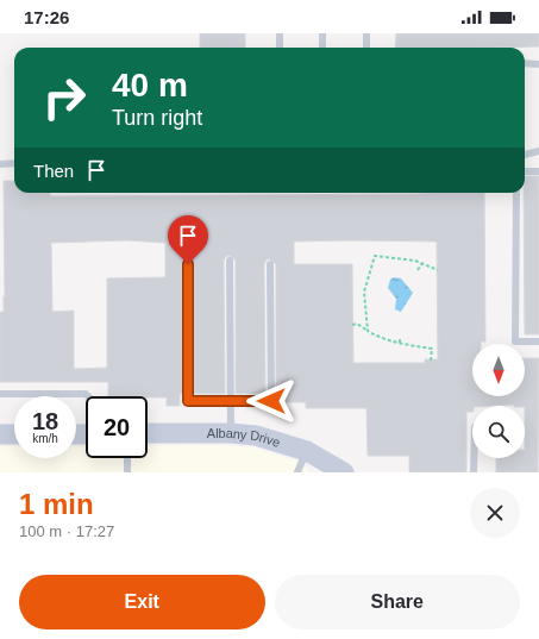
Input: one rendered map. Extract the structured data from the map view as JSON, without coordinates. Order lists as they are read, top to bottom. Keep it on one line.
{"streets":{"street":["Albany Drive"]},"north":"bottom","page":{"status":"17:26","turn":["40 m","Turn right"],"then":"Then","speed":"18 km/h","limit":"20","heading":["1 min","100 m · 17:27"],"buttons":["Exit","Share"]}}
